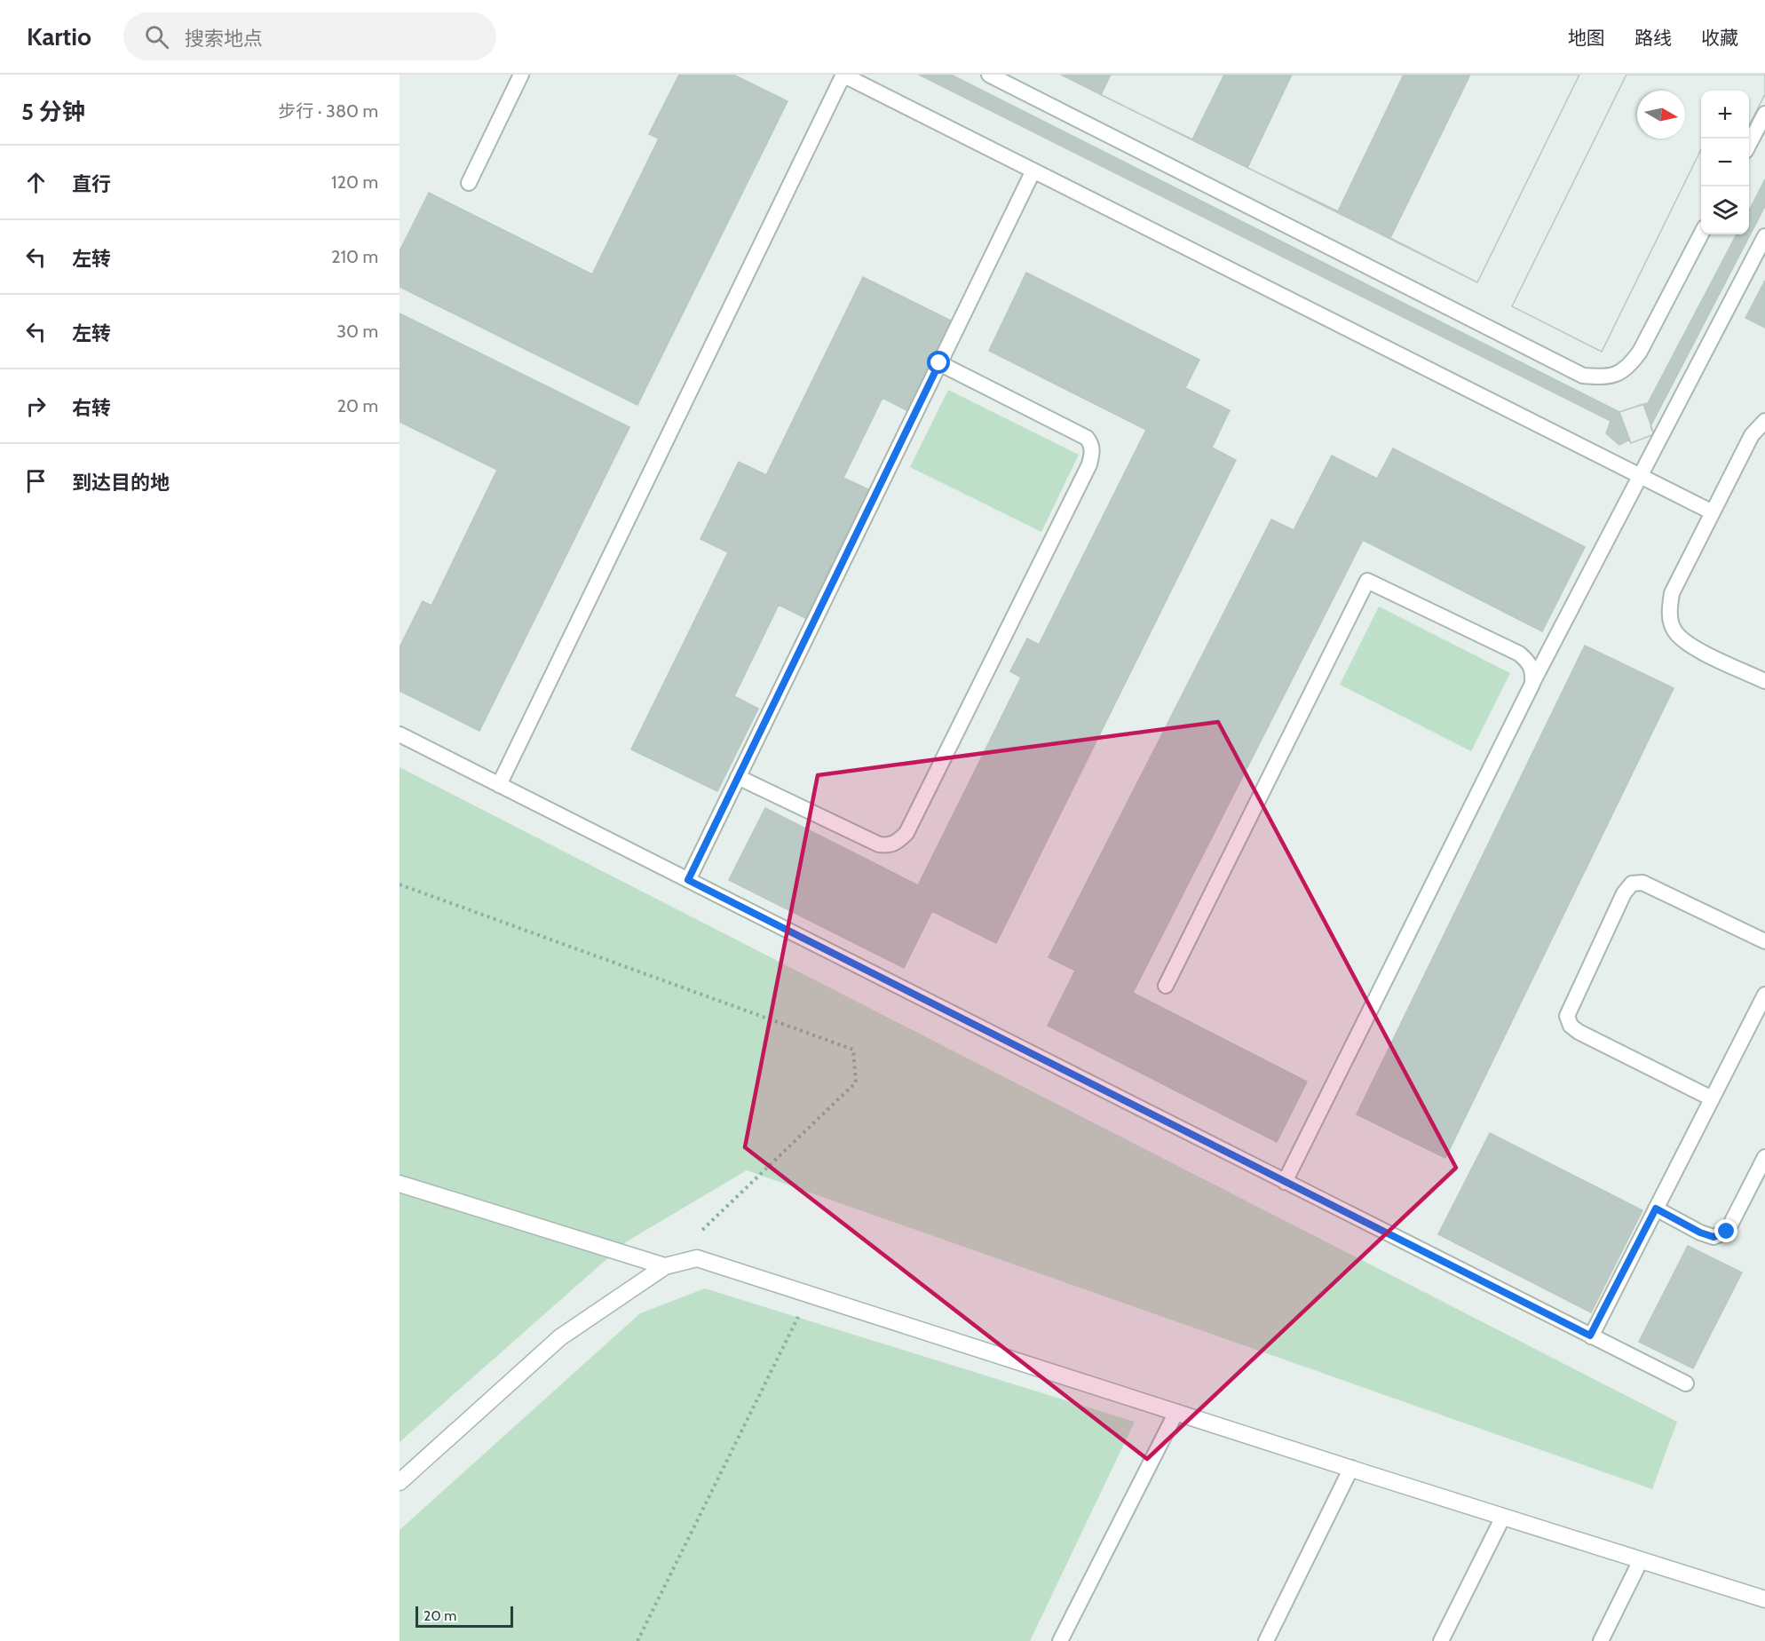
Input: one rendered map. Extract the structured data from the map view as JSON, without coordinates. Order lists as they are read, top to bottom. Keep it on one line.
{"scale_bar":"20 m","north":"right","page":{"header":"Kartio","search":"搜索地点","nav":["地图","路线","收藏"],"heading":["5 分钟","步行 · 380 m"],"map_buttons":["+","−"],"list":[["直行","120 m"],["左转","210 m"],["左转","30 m"],["右转","20 m"],"到达目的地"],"scale":"20 m"}}
